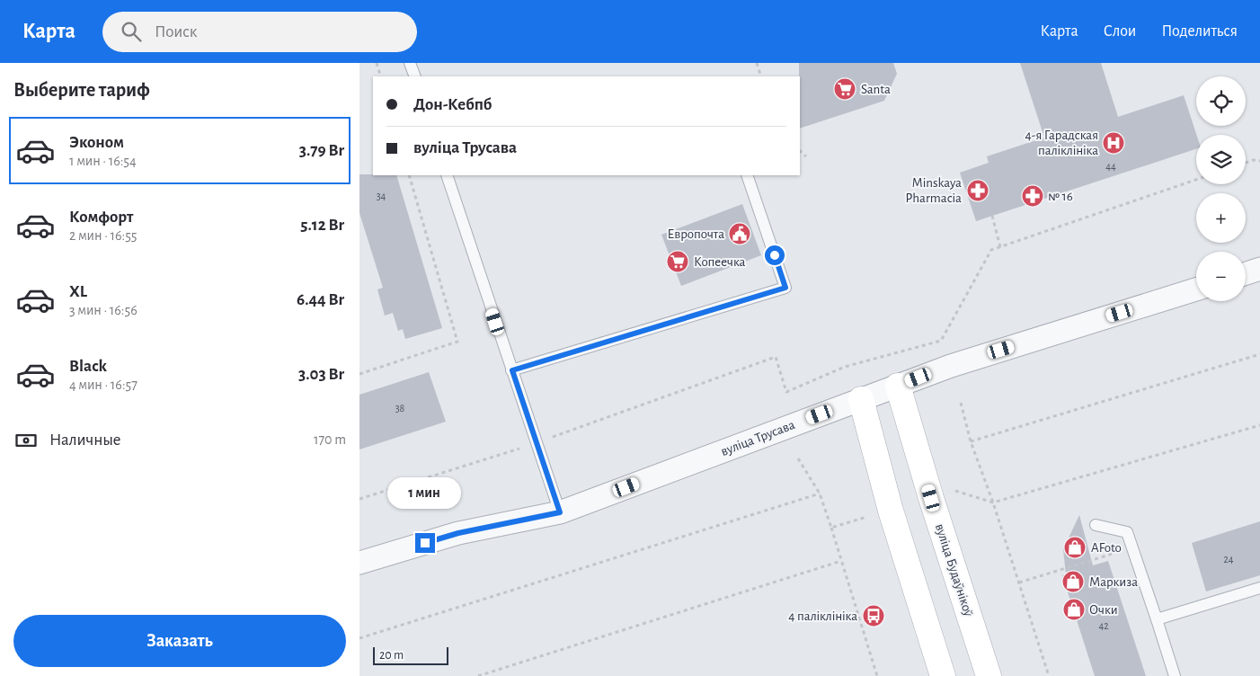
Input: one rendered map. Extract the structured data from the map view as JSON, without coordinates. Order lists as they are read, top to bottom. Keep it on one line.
{"streets":{"street":["вуліца Трусава","вуліца Будаўнікоў"]},"crossings":[["вуліца Трусава","вуліца Будаўнікоў"]],"places":{"supermarket":["Santa","Копеечка"],"hospital":["4-я Гарадская паліклініка"],"pharmacy":["Minskaya Pharmacia","№ 16"],"public building":["Европочта"],"shop":["AFoto","Маркиза","Очки"],"bus stop":["4 паліклініка"]},"house_numbers":["44","34","38","24","42"],"scale_bar":"20 m","page":{"header":"Карта","search":"Поиск","nav":["Карта","Слои","Поделиться"],"heading":"Выберите тариф","map_buttons":["+","−"],"banner":["Дон-Кебпб","вуліца Трусава"],"list":[{"name":"Эконом","note":"1 мин · 16:54","value":"3.79 Br"},{"name":"Комфорт","note":"2 мин · 16:55","value":"5.12 Br"},{"name":"XL","note":"3 мин · 16:56","value":"6.44 Br"},{"name":"Black","note":"4 мин · 16:57","value":"3.03 Br"}],"pay":["Наличные","170 m"],"bubble":"1 мин","buttons":"Заказать","scale":"20 m"}}
